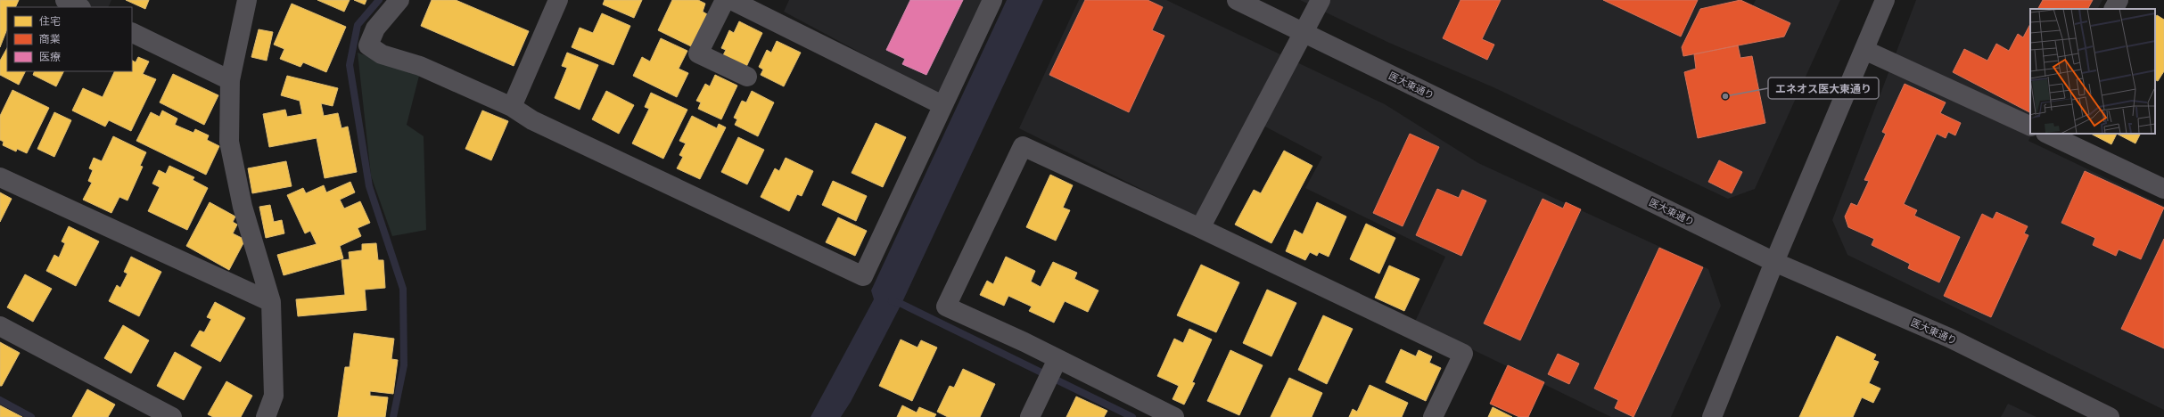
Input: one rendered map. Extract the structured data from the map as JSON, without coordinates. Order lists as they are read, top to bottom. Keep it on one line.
{"streets":{"street":["医大東通り"]},"places":["エネオス医大東通り"],"legend":["住宅","商業","医療"]}
